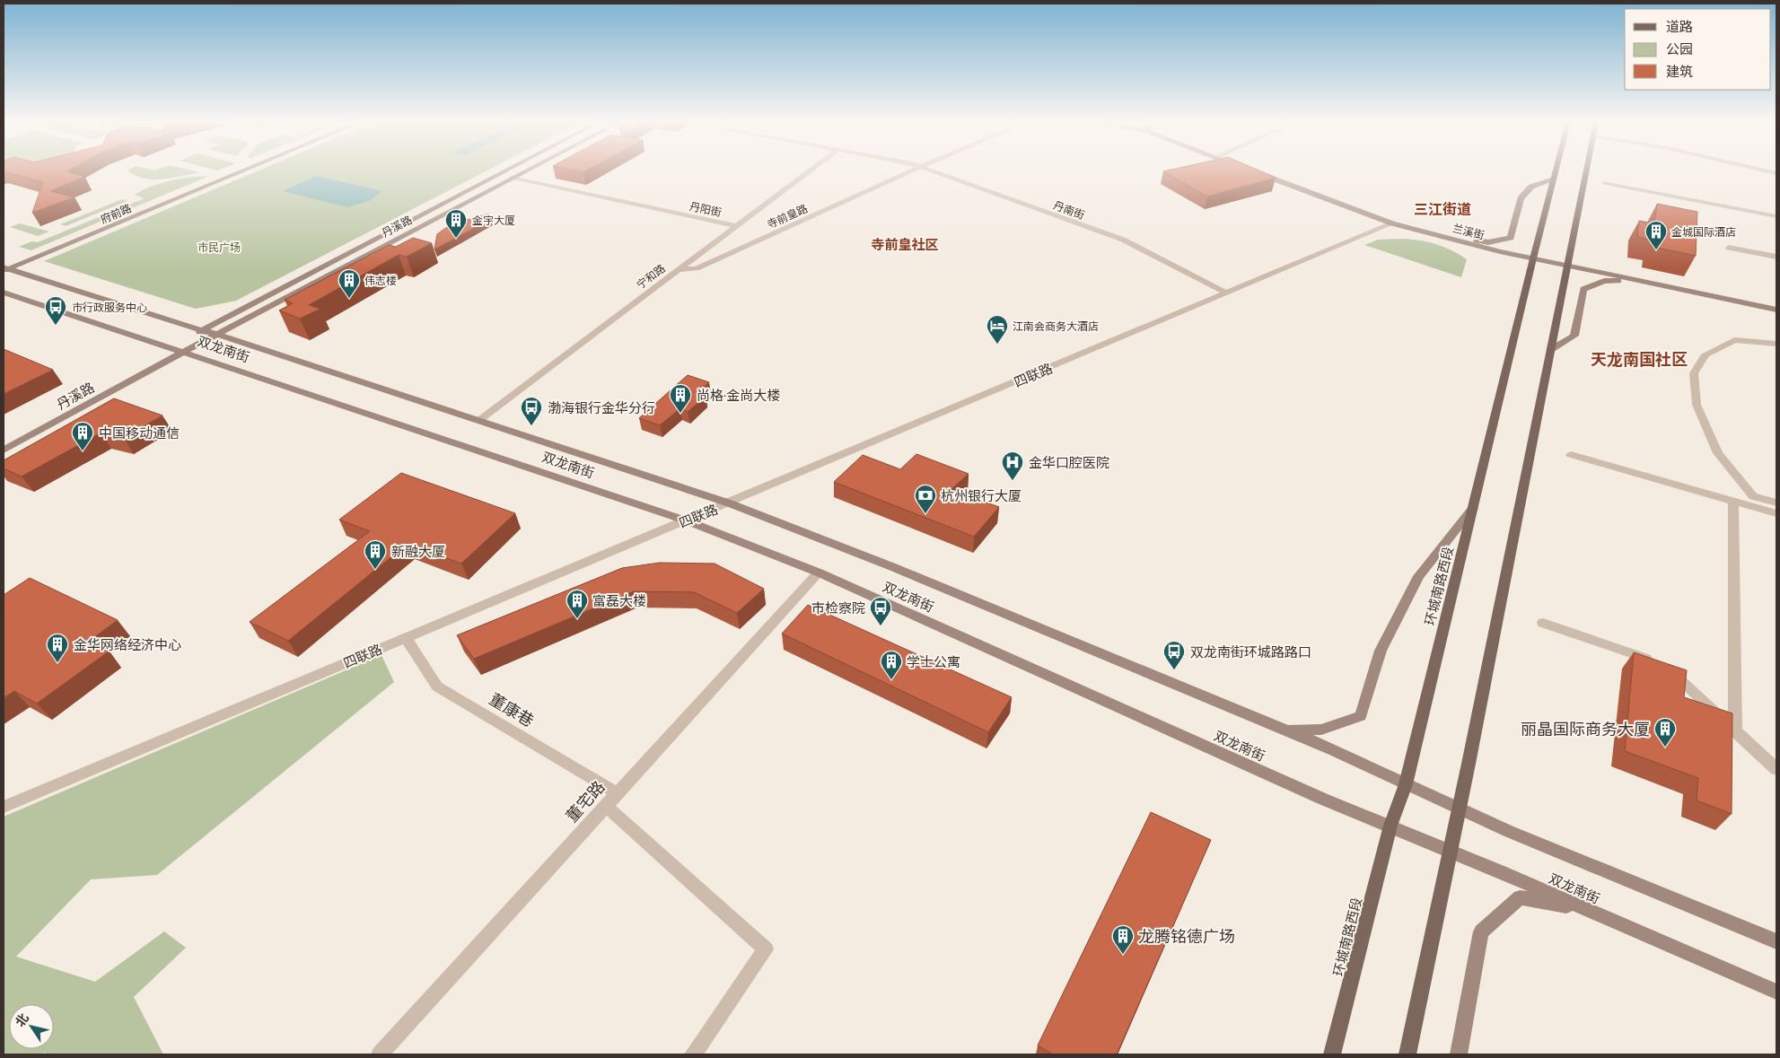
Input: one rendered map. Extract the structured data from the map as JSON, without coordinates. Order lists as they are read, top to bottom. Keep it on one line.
{"streets":{"main road":["府前路","丹溪路","兰溪街","双龙南街","环城南路西段"],"street":["丹阳街","丹南街","寺前皇路","宁和路","四联路","董康巷","董宅路"]},"crossings":[["丹阳街","丹溪路"],["丹阳街","宁和路"],["丹南街","四联路"],["府前路","双龙南街"],["寺前皇路","宁和路"],["丹溪路","双龙南街"],["兰溪街","四联路"],["兰溪街","环城南路西段"],["宁和路","双龙南街"],["双龙南街","四联路"],["双龙南街","环城南路西段"],["双龙南街","董宅路"],["四联路","董康巷"],["董康巷","董宅路"]],"districts":["三江街道","寺前皇社区","天龙南国社区"],"parks":["市民广场"],"places":{"building":["金宇大厦","金城国际酒店","伟志楼","尚格·金尚大楼","中国移动通信","新融大厦","富磊大楼","金华网络经济中心","学士公寓","丽晶国际商务大厦","龙腾铭德广场"],"bus stop":["市行政服务中心","渤海银行金华分行","市检察院","双龙南街环城路路口"],"hotel":["江南会商务大酒店"],"hospital":["金华口腔医院"],"bank":["杭州银行大厦"]},"legend":["道路","公园","建筑"],"north":"top left"}
